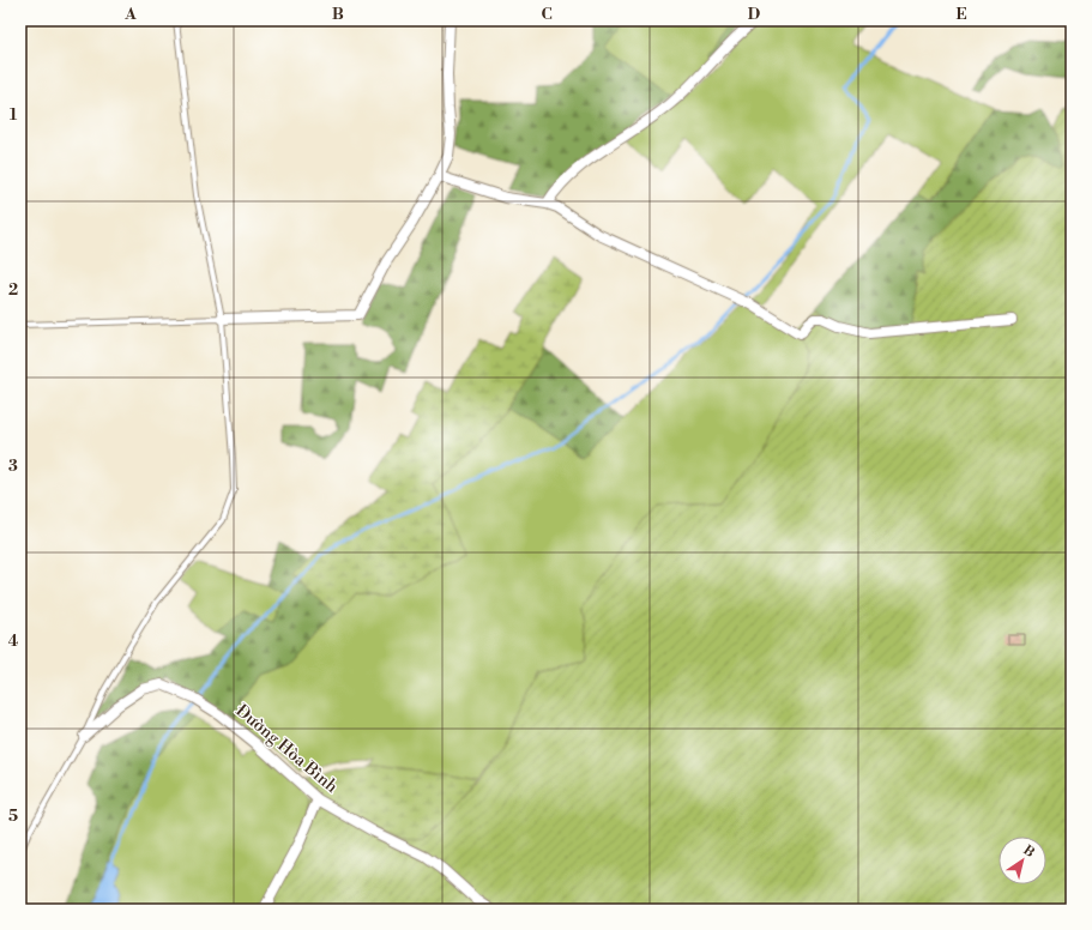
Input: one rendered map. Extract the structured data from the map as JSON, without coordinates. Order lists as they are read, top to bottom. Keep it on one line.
{"streets":{"street":["Đường Hòa Bình"]},"north":"top right","grid":{"columns":["A","B","C","D","E"],"rows":["1","2","3","4","5"]}}
